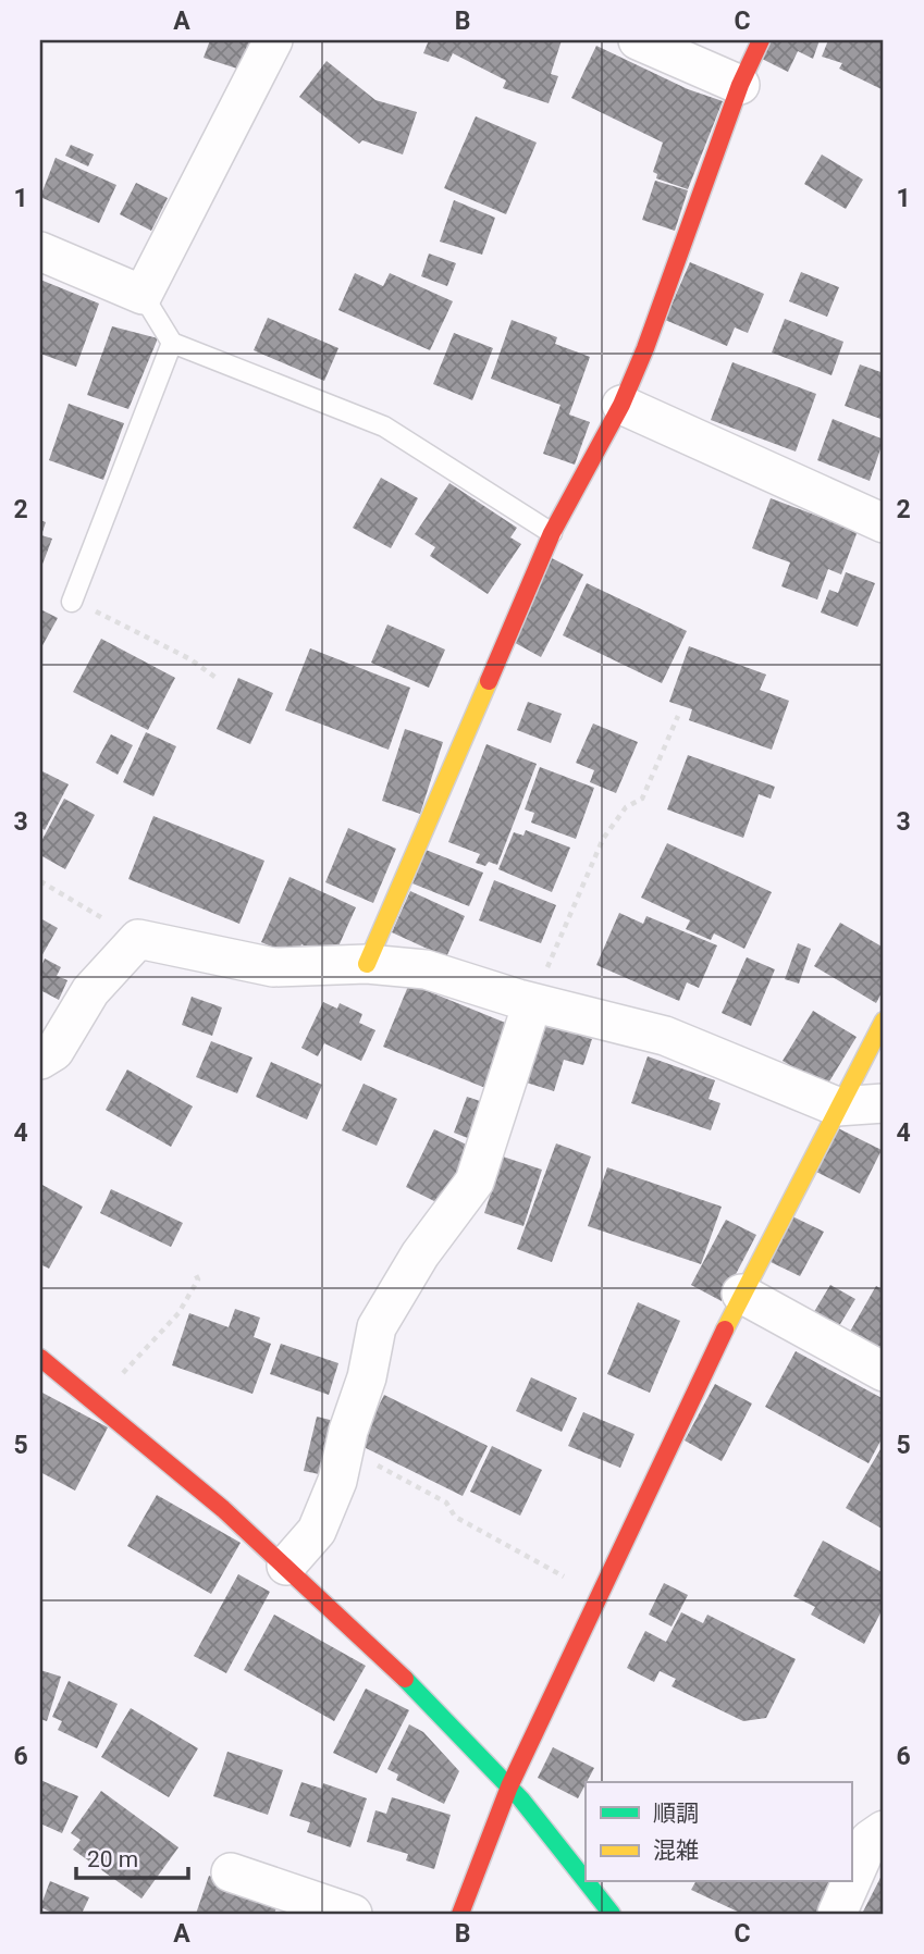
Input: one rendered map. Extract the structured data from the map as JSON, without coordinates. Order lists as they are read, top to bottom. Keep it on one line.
{"legend":["順調","混雑"],"scale_bar":"20 m","grid":{"columns":["A","B","C"],"rows":["1","2","3","4","5","6"]}}
